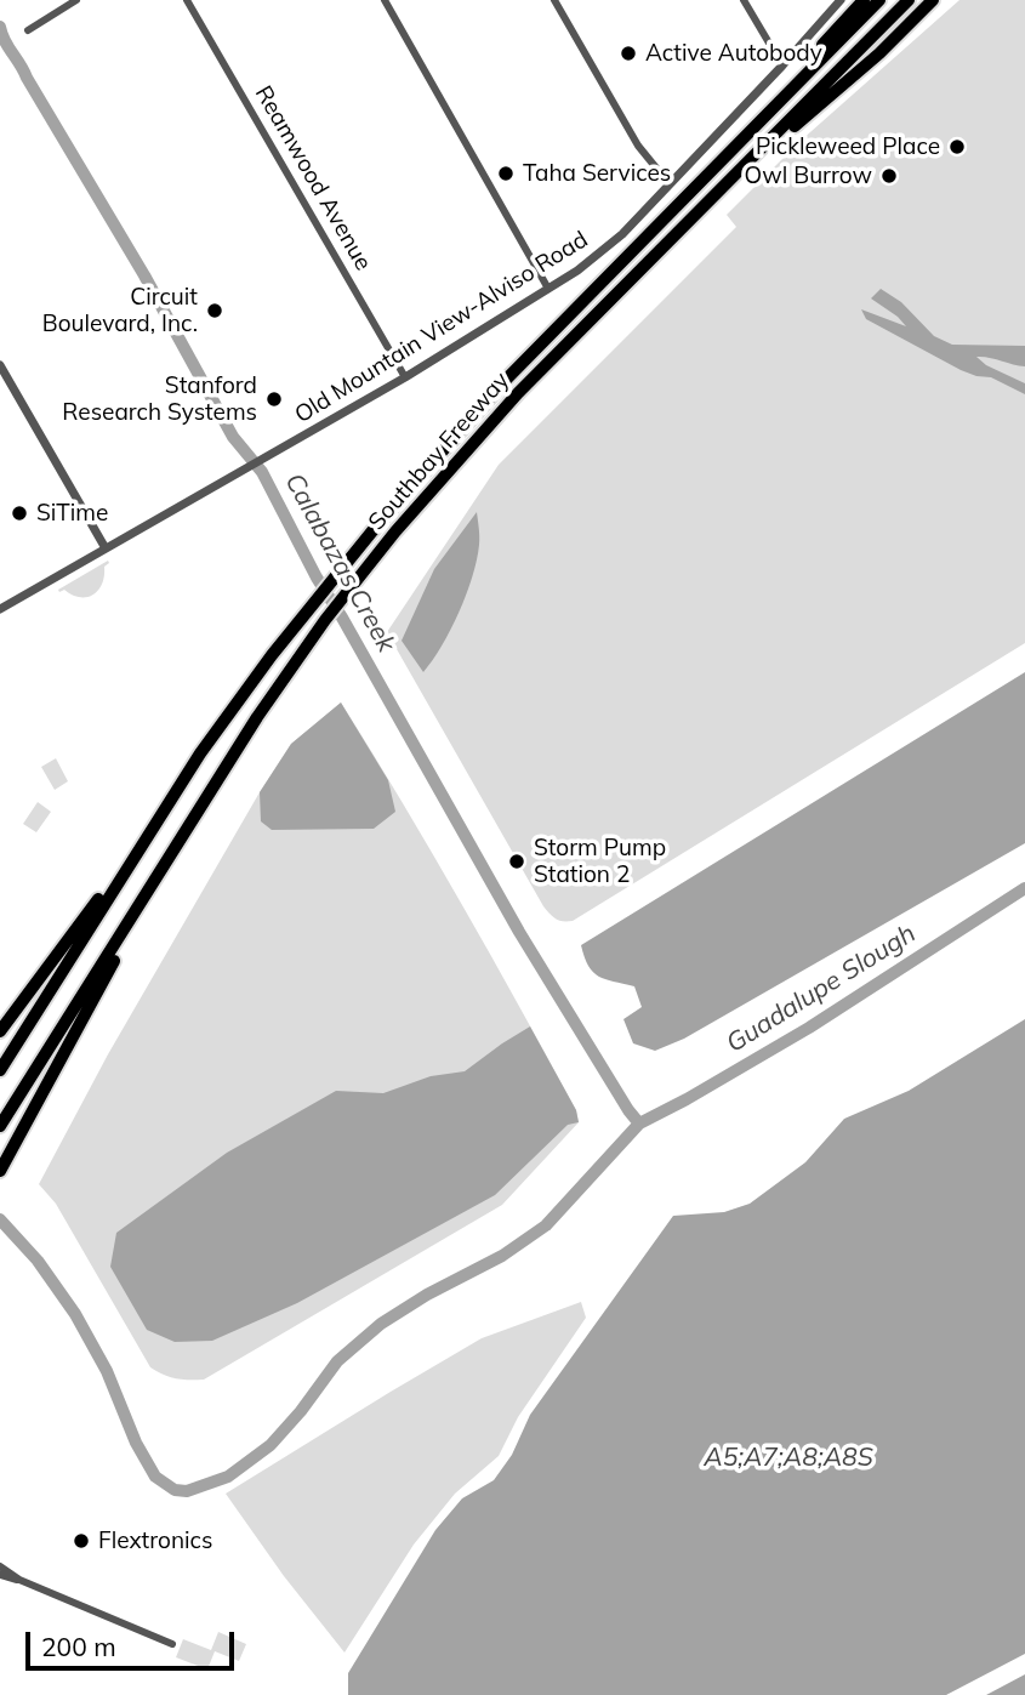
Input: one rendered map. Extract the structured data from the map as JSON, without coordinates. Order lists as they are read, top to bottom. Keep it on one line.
{"streets":{"highway":["Southbay Freeway"],"street":["Reamwood Avenue","Old Mountain View-Alviso Road"]},"crossings":[["Reamwood Avenue","Old Mountain View-Alviso Road"]],"water":["Calabazas Creek","Guadalupe Slough","A5;A7;A8;A8S"],"places":["Active Autobody","Pickleweed Place","Taha Services","Owl Burrow","Circuit Boulevard, Inc.","Stanford Research Systems","SiTime","Storm Pump Station 2","Flextronics"],"scale_bar":"200 m"}
